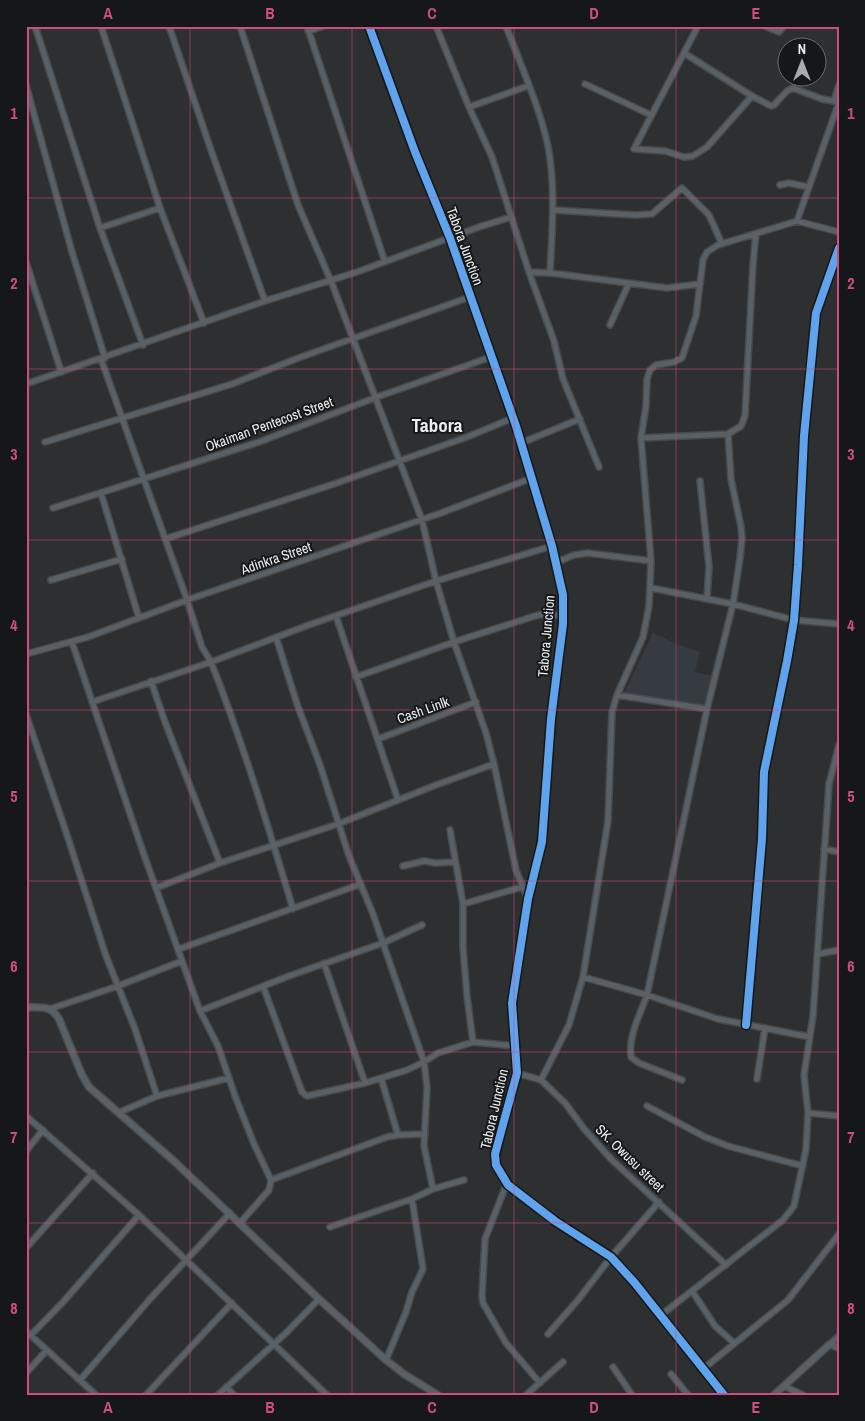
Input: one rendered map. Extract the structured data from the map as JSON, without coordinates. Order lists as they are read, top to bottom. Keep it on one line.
{"streets":{"street":["Tabora Junction","Okaiman Pentecost Street","Adinkra Street","Cash Linlk","SK. Owusu street"]},"crossings":[["Tabora Junction","Okaiman Pentecost Street"],["Tabora Junction","Adinkra Street"],["Tabora Junction","SK. Owusu street"]],"districts":["Tabora"],"north":"top","grid":{"columns":["A","B","C","D","E"],"rows":["1","2","3","4","5","6","7","8"]}}
